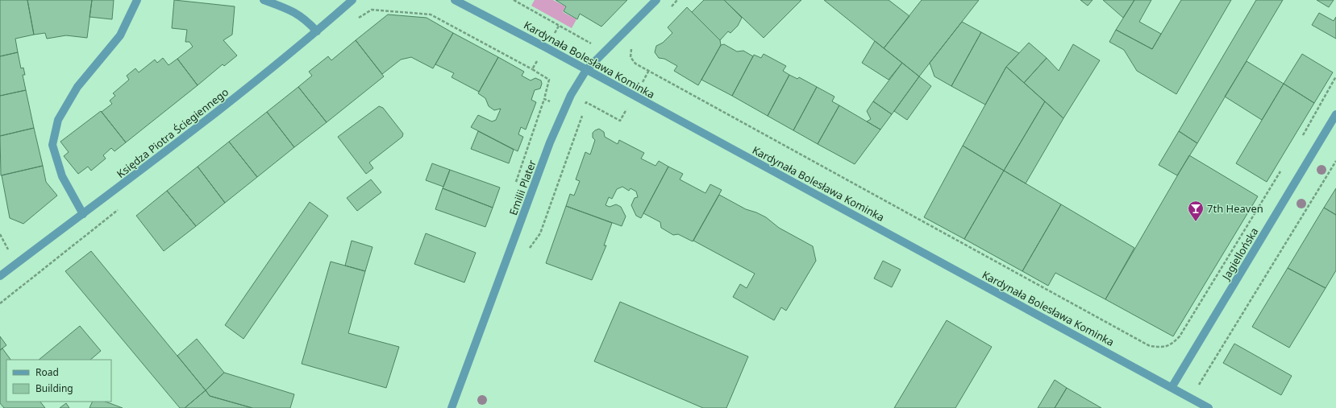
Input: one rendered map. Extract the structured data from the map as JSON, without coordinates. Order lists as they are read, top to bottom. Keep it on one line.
{"streets":{"street":["Kardynała Bolesława Kominka","Księdza Piotra Ściegiennego","Emilii Plater","Jagiellońska"]},"crossings":[["Kardynała Bolesława Kominka","Emilii Plater"],["Kardynała Bolesława Kominka","Jagiellońska"]],"places":{"bar":["7th Heaven"]},"legend":["Road","Building"]}
